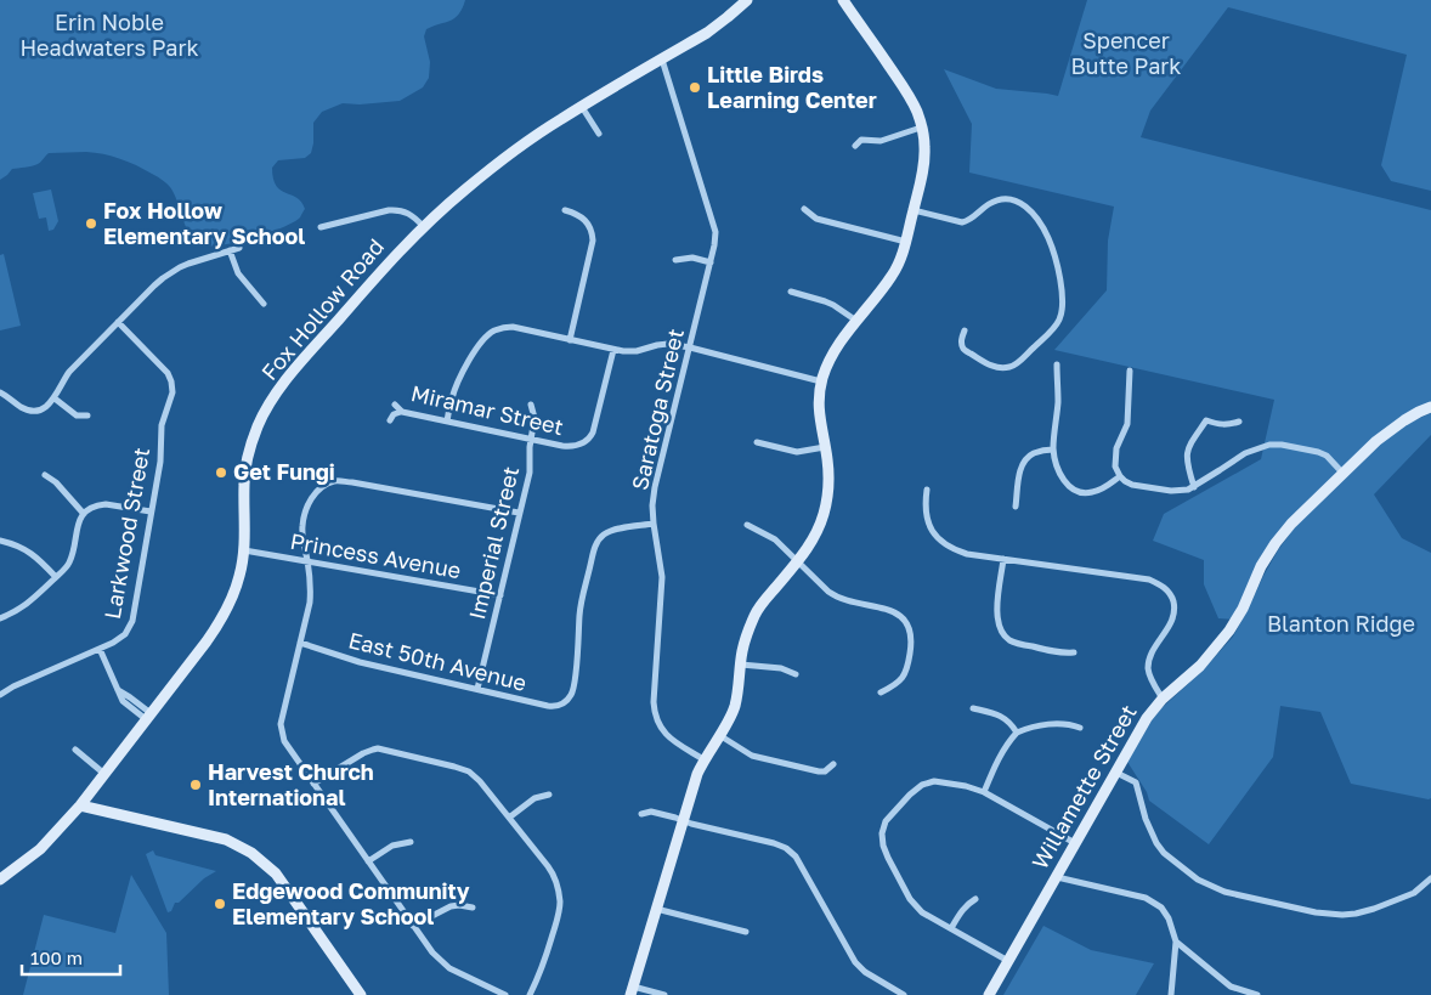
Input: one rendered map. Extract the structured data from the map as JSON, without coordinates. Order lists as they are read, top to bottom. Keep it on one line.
{"streets":{"main road":["Fox Hollow Road","Willamette Street"],"street":["Saratoga Street","Miramar Street","Larkwood Street","Imperial Street","Princess Avenue","East 50th Avenue"]},"crossings":[["Fox Hollow Road","Saratoga Street"],["Fox Hollow Road","Princess Avenue"],["Saratoga Street","East 50th Avenue"],["Miramar Street","Imperial Street"],["Imperial Street","Princess Avenue"],["Imperial Street","East 50th Avenue"]],"parks":["Erin Noble Headwaters Park","Spencer Butte Park","Blanton Ridge"],"places":["Little Birds Learning Center","Fox Hollow Elementary School","Get Fungi","Harvest Church International","Edgewood Community Elementary School"],"scale_bar":"100 m"}
